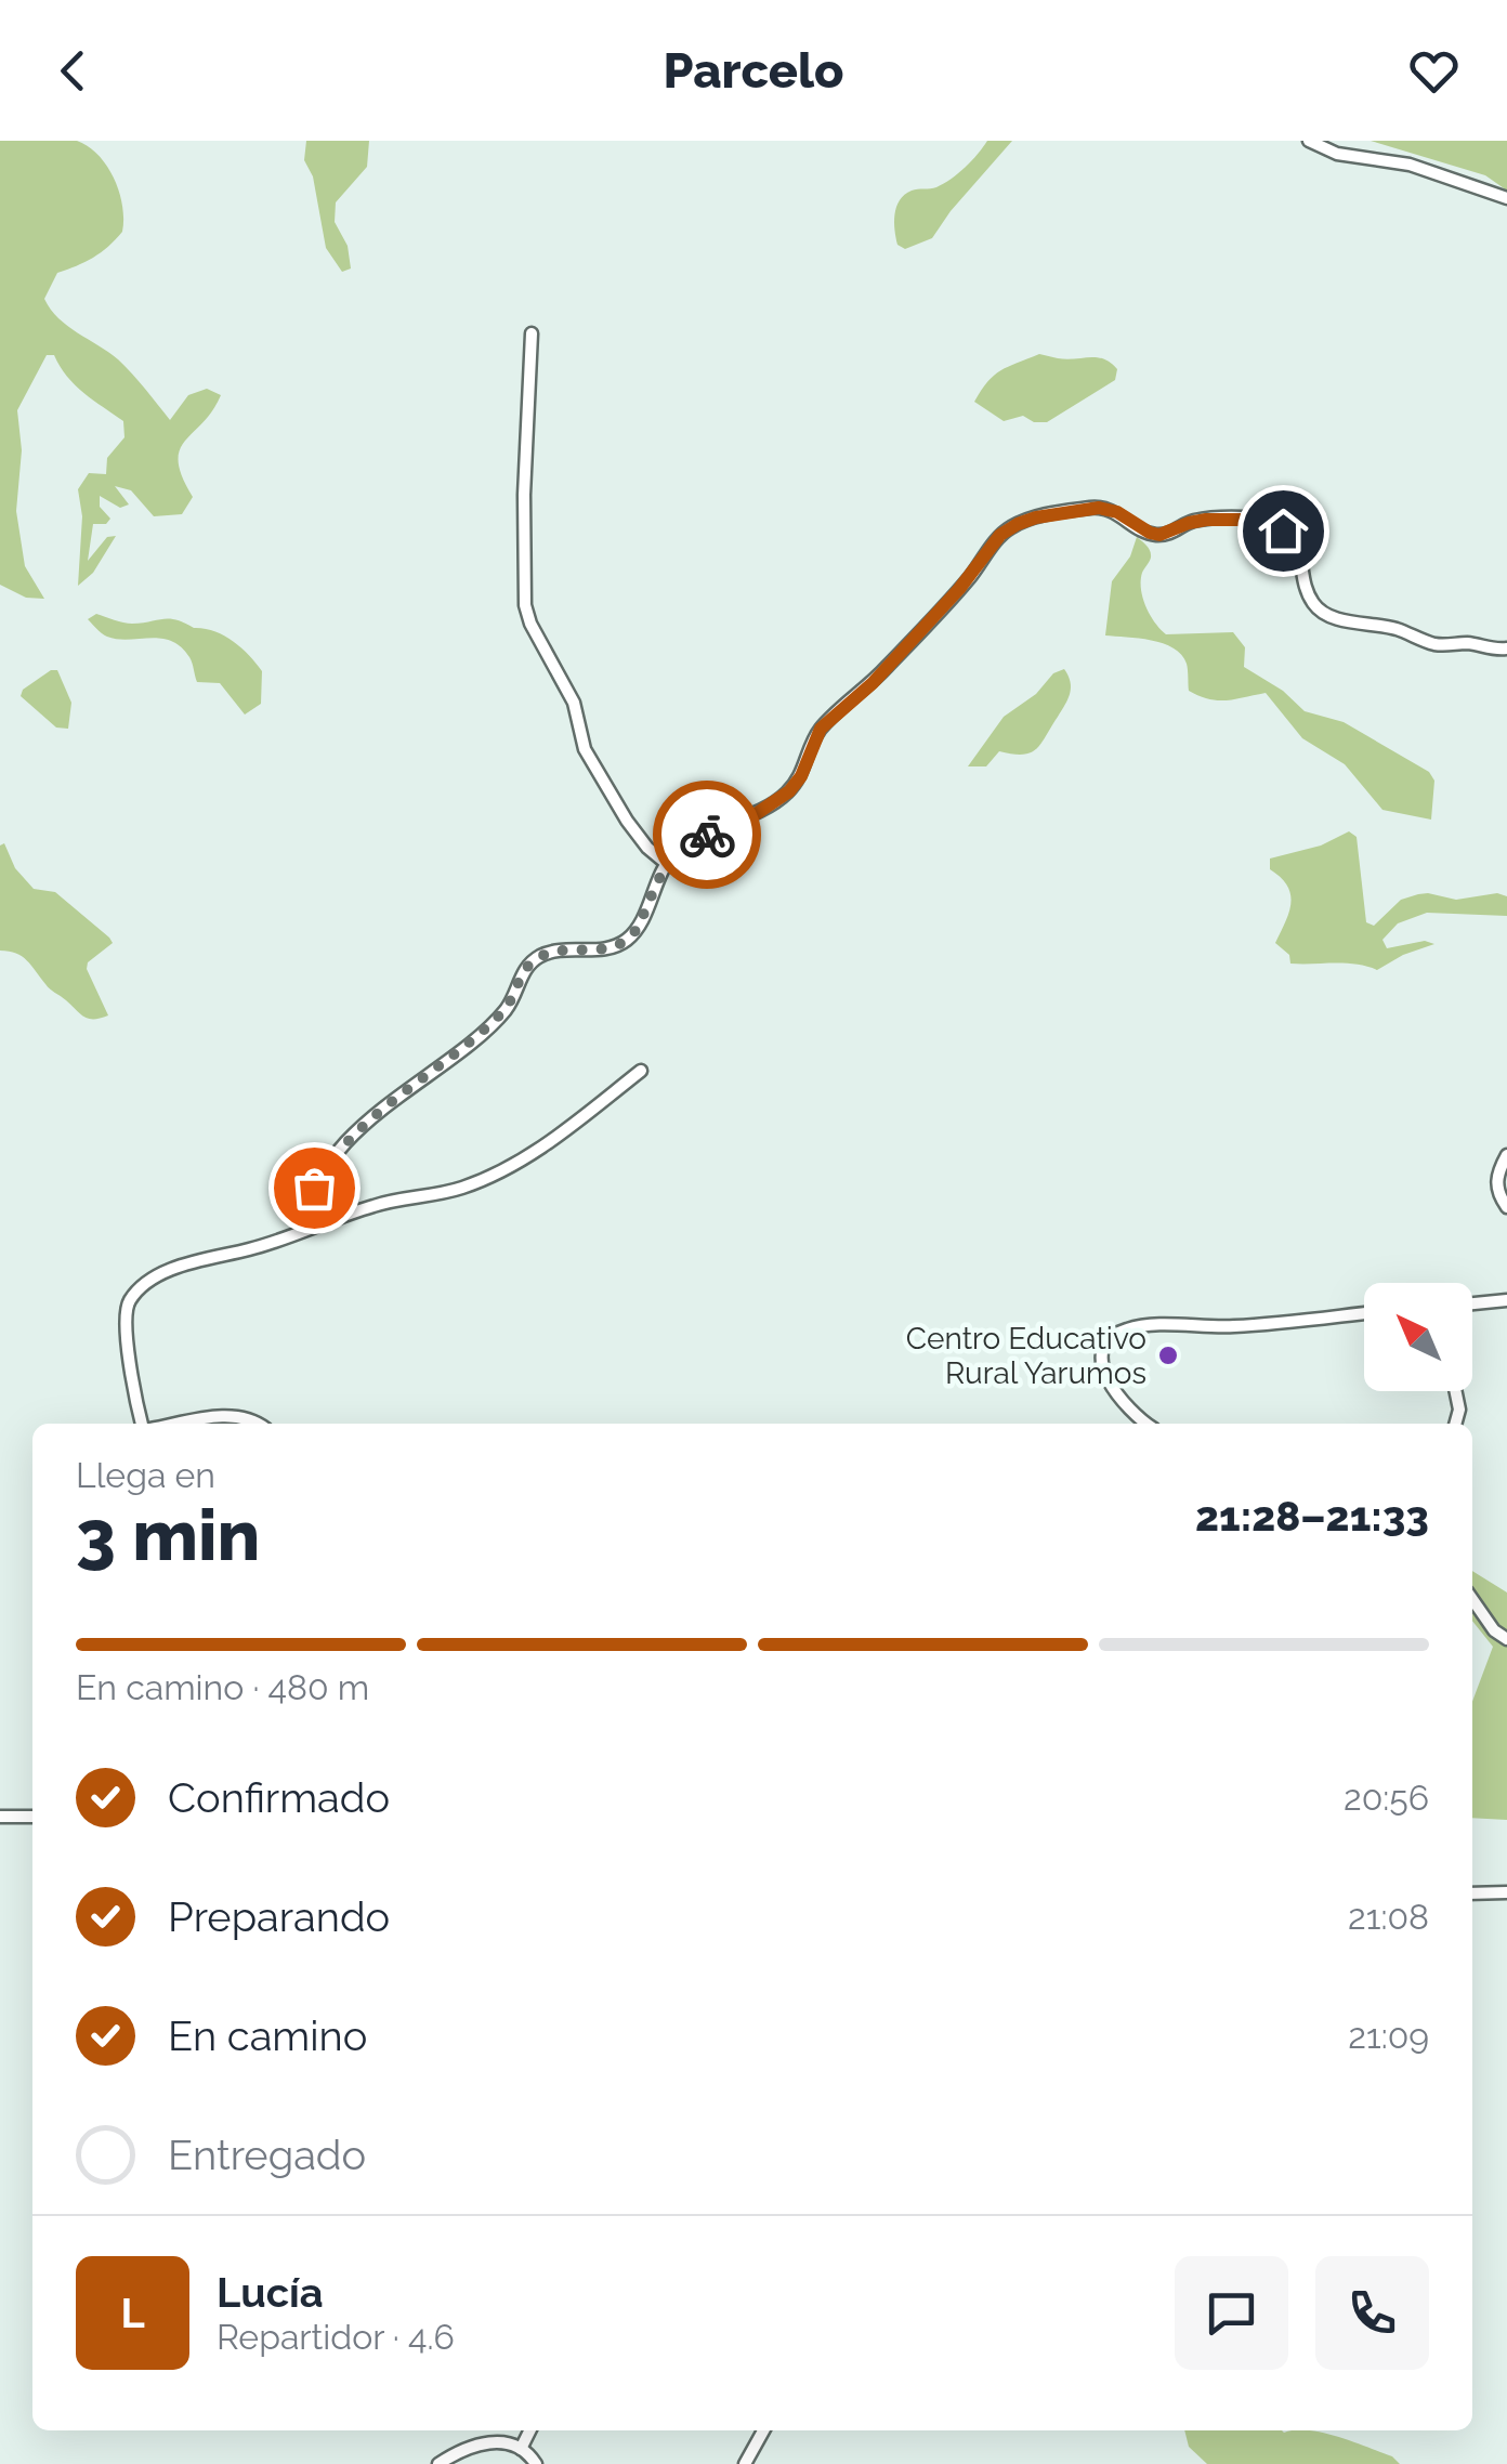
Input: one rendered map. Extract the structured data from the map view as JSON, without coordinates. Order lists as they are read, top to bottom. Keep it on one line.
{"places":["Centro Educativo Rural Yarumos"],"north":"top left","page":{"header":"Parcelo","heading":["3 min","Llega en","21:28–21:33"],"panel":["Lucía","Repartidor · 4.6"],"bar":"En camino · 480 m","list":[["Confirmado","20:56"],["Preparando","21:08"],["En camino","21:09"],"Entregado"],"round":"L"}}
